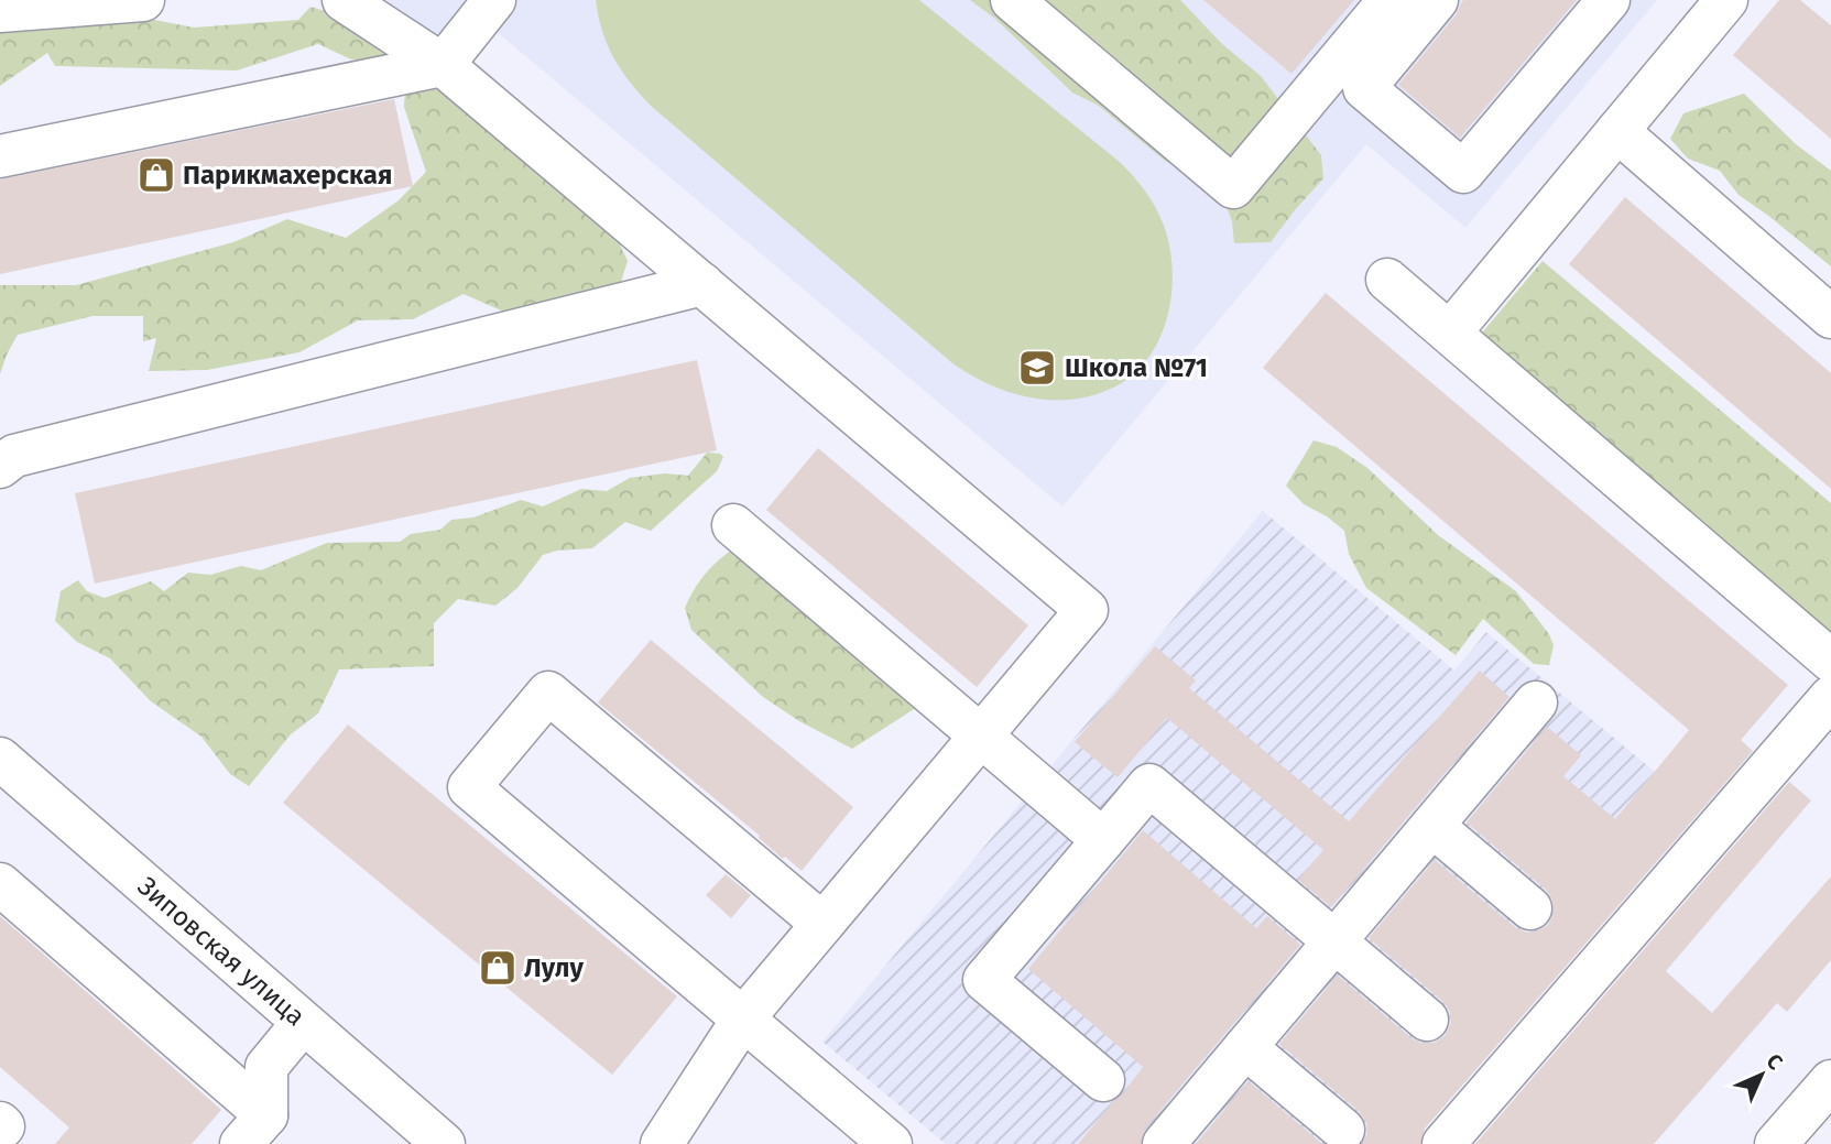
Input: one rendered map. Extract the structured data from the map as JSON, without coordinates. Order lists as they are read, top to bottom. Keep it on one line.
{"streets":{"street":["Зиповская улица"]},"places":{"shop":["Парикмахерская","Лулу"],"school or university":["Школа №71"]},"north":"top right"}
